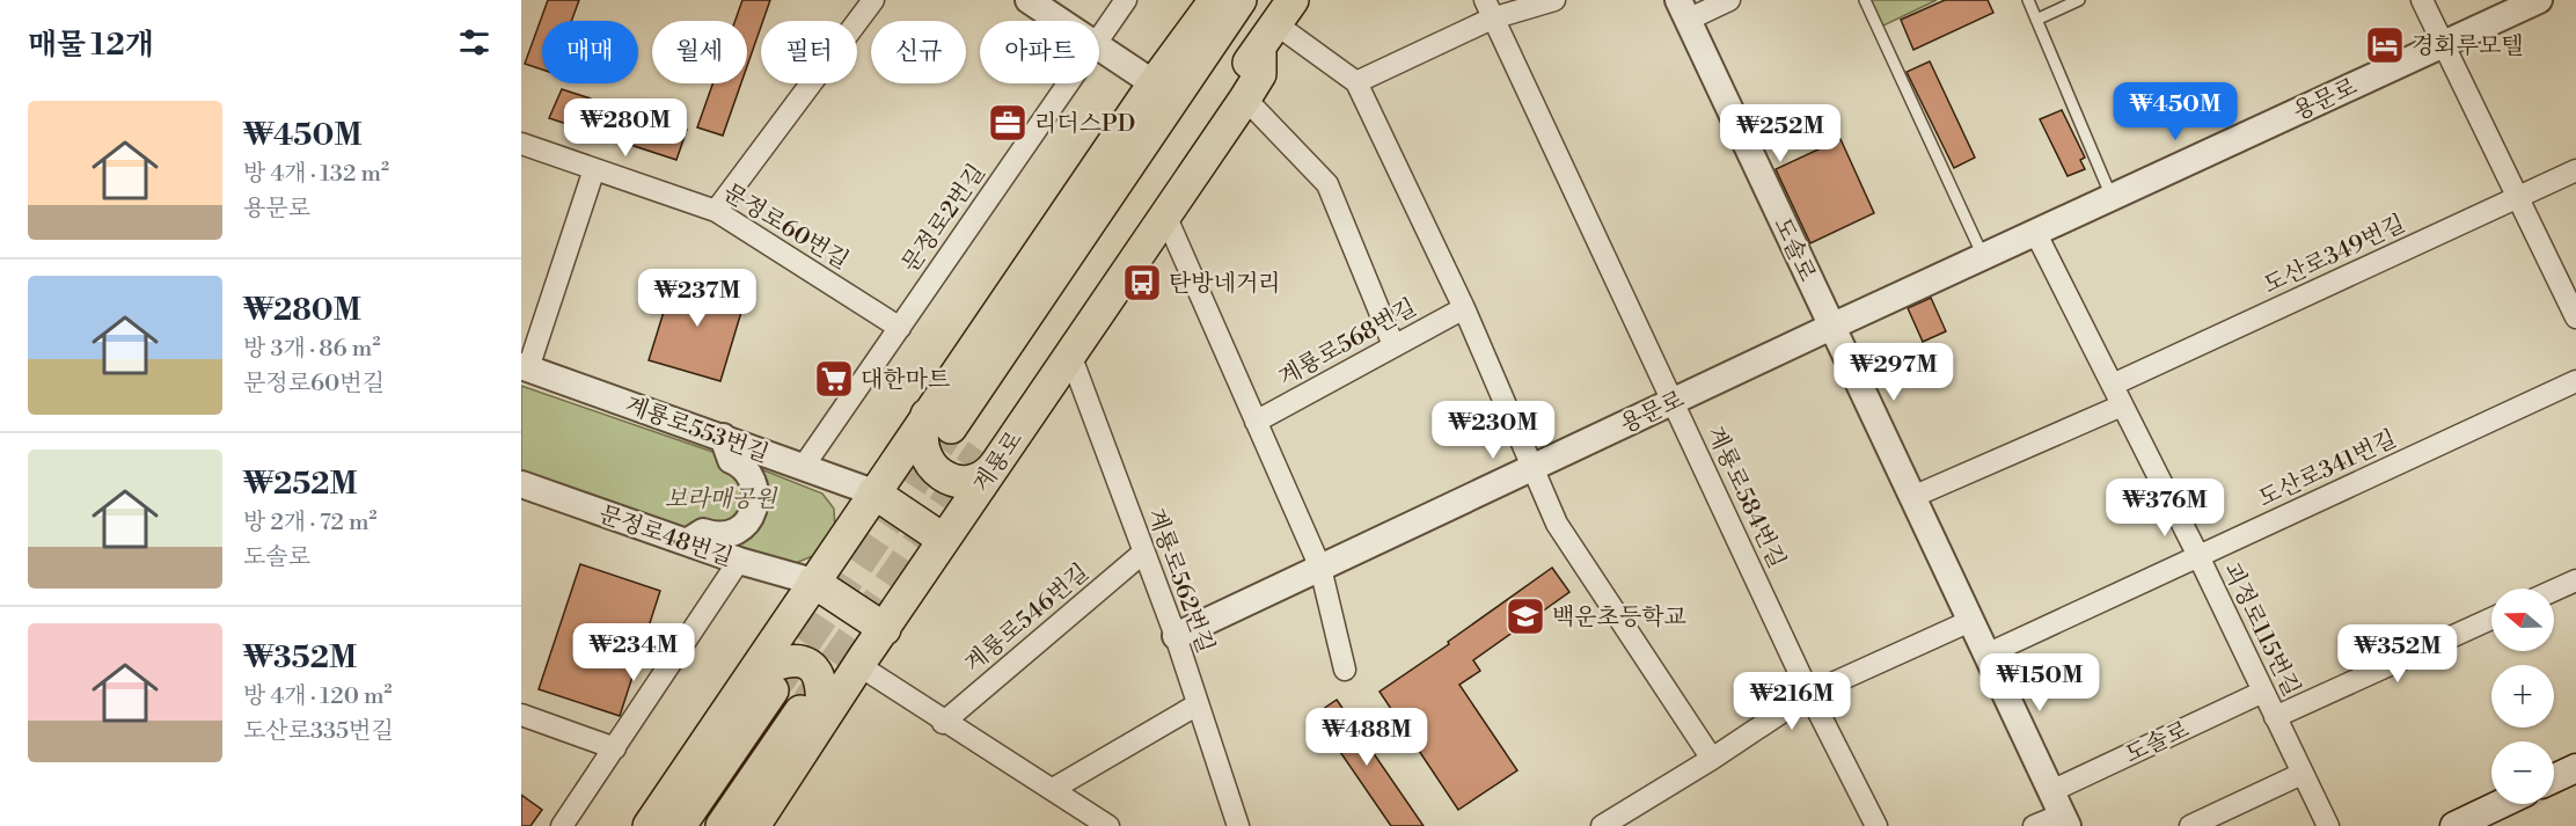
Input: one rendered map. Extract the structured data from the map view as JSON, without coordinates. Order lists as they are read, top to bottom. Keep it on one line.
{"streets":{"main road":["계룡로"],"street":["용문로","문정로2번길","문정로60번길","도솔로","도산로349번길","계룡로568번길","계룡로553번길","도산로341번길","계룡로584번길","문정로48번길","계룡로562번길","계룡로546번길","괴정로115번길"]},"crossings":[["용문로","도솔로"],["용문로","계룡로584번길"],["용문로","계룡로562번길"],["용문로","괴정로115번길"],["문정로2번길","문정로60번길"],["문정로2번길","계룡로553번길"],["도솔로","도산로341번길"],["도솔로","괴정로115번길"],["도산로349번길","괴정로115번길"],["계룡로","계룡로562번길"],["도산로341번길","괴정로115번길"],["계룡로562번길","계룡로546번길"]],"parks":["보라매공원"],"places":{"hotel":["경회루모텔"],"office":["리더스PD"],"bus stop":["탄방네거리"],"supermarket":["대한마트"],"school or university":["백운초등학교"]},"north":"left","page":{"heading":"매물 12개","chip":["매매","월세","필터","신규","아파트"],"price":["₩450M","₩280M","₩252M","₩237M","₩297M","₩230M","₩376M","₩234M","₩352M","₩150M","₩216M","₩488M"],"list":[{"name":"₩450M","note":"방 4개 · 132 m² · 용문로"},{"name":"₩280M","note":"방 3개 · 86 m² · 문정로60번길"},{"name":"₩252M","note":"방 2개 · 72 m² · 도솔로"},{"name":"₩352M","note":"방 4개 · 120 m² · 도산로335번길"}],"map_buttons":["+","−"]}}
